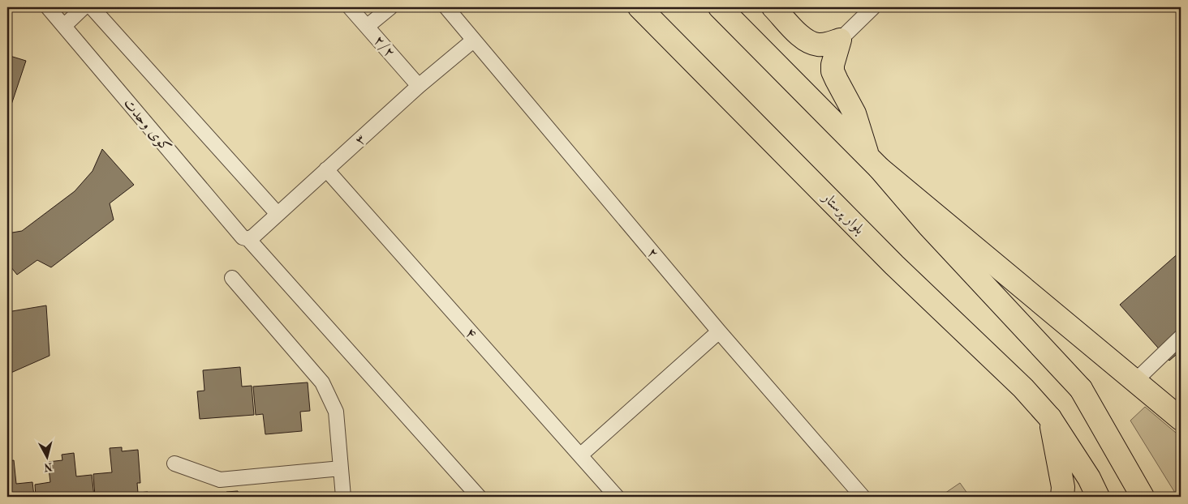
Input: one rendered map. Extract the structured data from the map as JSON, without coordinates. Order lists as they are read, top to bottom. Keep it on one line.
{"streets":{"main road":["بلوار پرستار"],"street":["۲/۲","کوی وحدت","۳","۲","۴"]},"crossings":[["۲/۲","۳"],["کوی وحدت","۳"],["۳","۲"],["۳","۴"]],"north":"bottom"}
